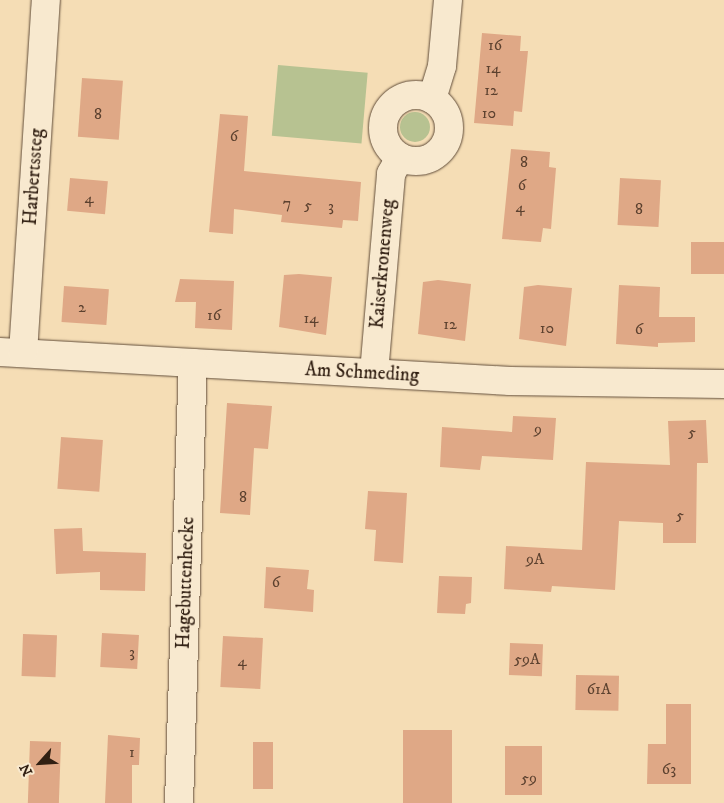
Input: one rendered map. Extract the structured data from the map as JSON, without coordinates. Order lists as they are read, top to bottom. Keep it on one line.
{"streets":{"street":["Harbertssteg","Kaiserkronenweg","Am Schmeding","Hagebuttenhecke"]},"crossings":[["Harbertssteg","Am Schmeding"],["Kaiserkronenweg","Am Schmeding"],["Am Schmeding","Hagebuttenhecke"]],"house_numbers":["16","14","12","10","8","6","8","6","4","7","5","3","4","8","2","16","14","12","10","6","9","5","8","5","9A","6","3","59A","4","61A","1","63","59"],"north":"bottom left"}
